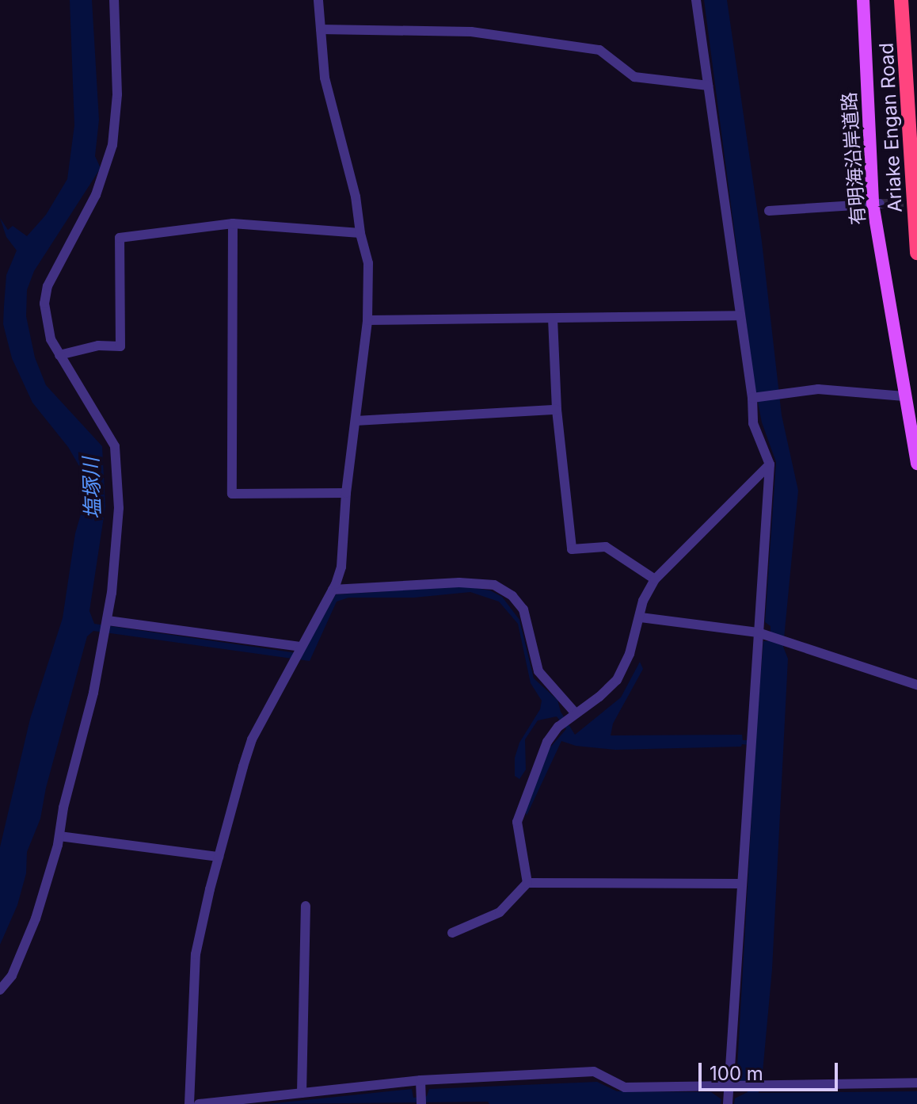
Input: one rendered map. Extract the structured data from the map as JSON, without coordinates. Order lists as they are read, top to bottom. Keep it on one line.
{"streets":{"highway":["Ariake Engan Road"],"main road":["有明海沿岸道路"]},"water":["塩塚川"],"scale_bar":"100 m"}
